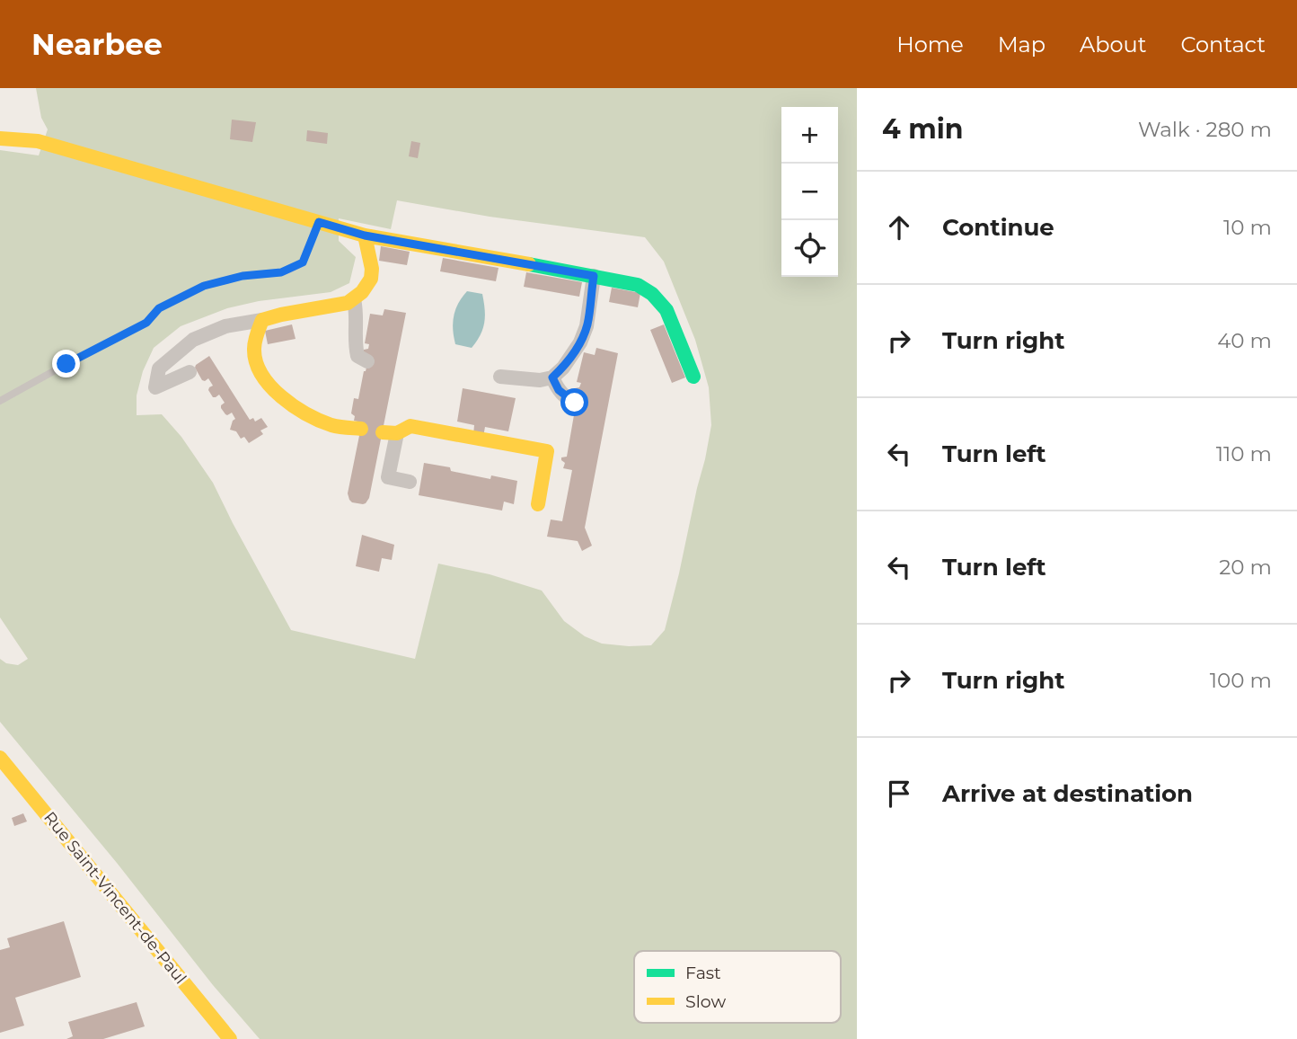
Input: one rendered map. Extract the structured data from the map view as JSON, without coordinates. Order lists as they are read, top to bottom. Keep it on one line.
{"streets":{"street":["Rue Saint-Vincent-de-Paul"]},"legend":["Fast","Slow"],"page":{"header":"Nearbee","nav":["Home","Map","About","Contact"],"heading":["4 min","Walk · 280 m"],"map_buttons":["+","−"],"list":[["Continue","10 m"],["Turn right","40 m"],["Turn left","110 m"],["Turn left","20 m"],["Turn right","100 m"],"Arrive at destination"]}}
